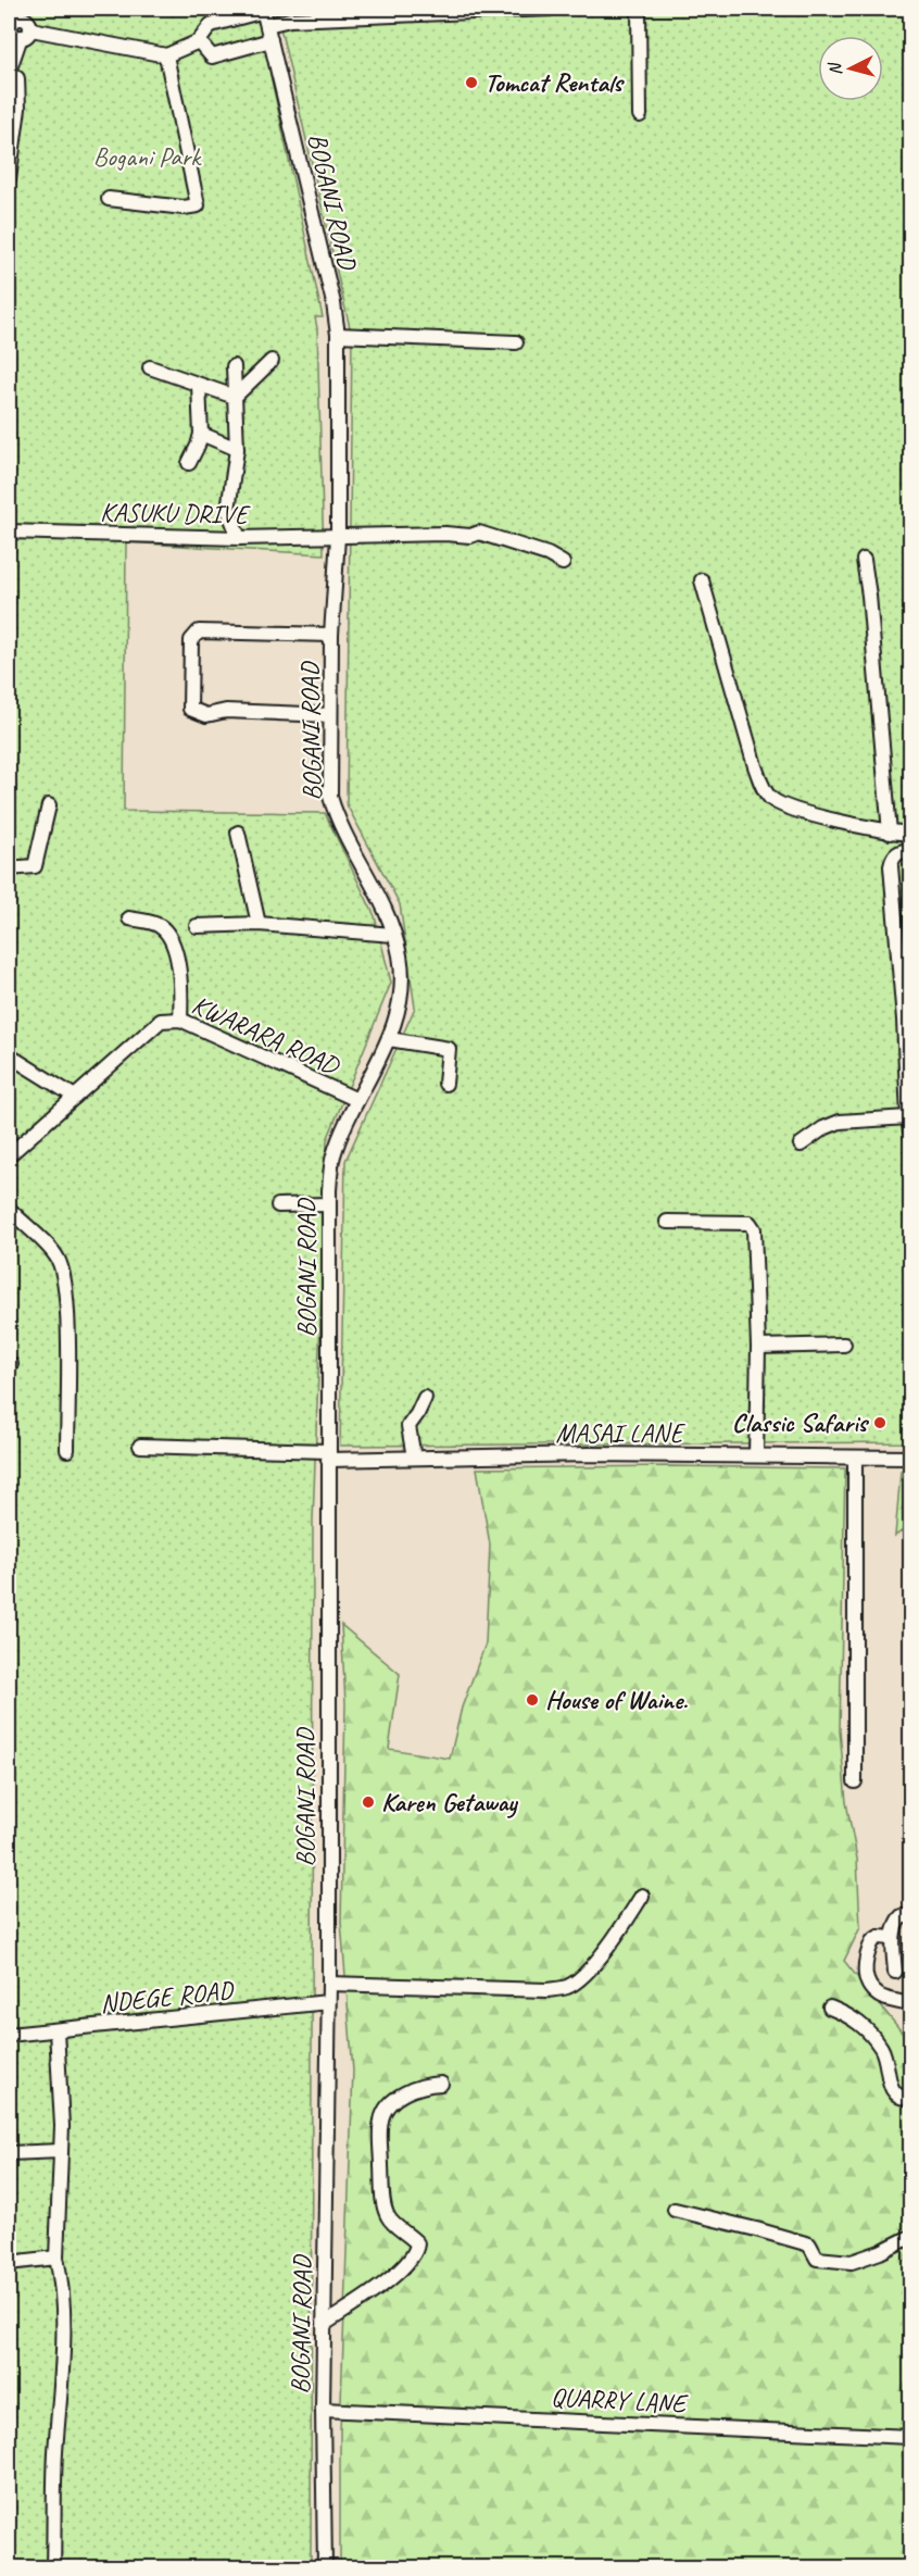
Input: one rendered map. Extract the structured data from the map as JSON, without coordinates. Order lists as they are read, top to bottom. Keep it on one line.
{"streets":{"street":["BOGANI ROAD","KASUKU DRIVE","KWARARA ROAD","MASAI LANE","NDEGE ROAD","QUARRY LANE"]},"crossings":[["BOGANI ROAD","KASUKU DRIVE"],["BOGANI ROAD","KWARARA ROAD"],["BOGANI ROAD","MASAI LANE"],["BOGANI ROAD","NDEGE ROAD"],["BOGANI ROAD","QUARRY LANE"]],"parks":["Bogani Park"],"places":["Tomcat Rentals","Classic Safaris","House of Waine.","Karen Getaway"],"north":"left"}
